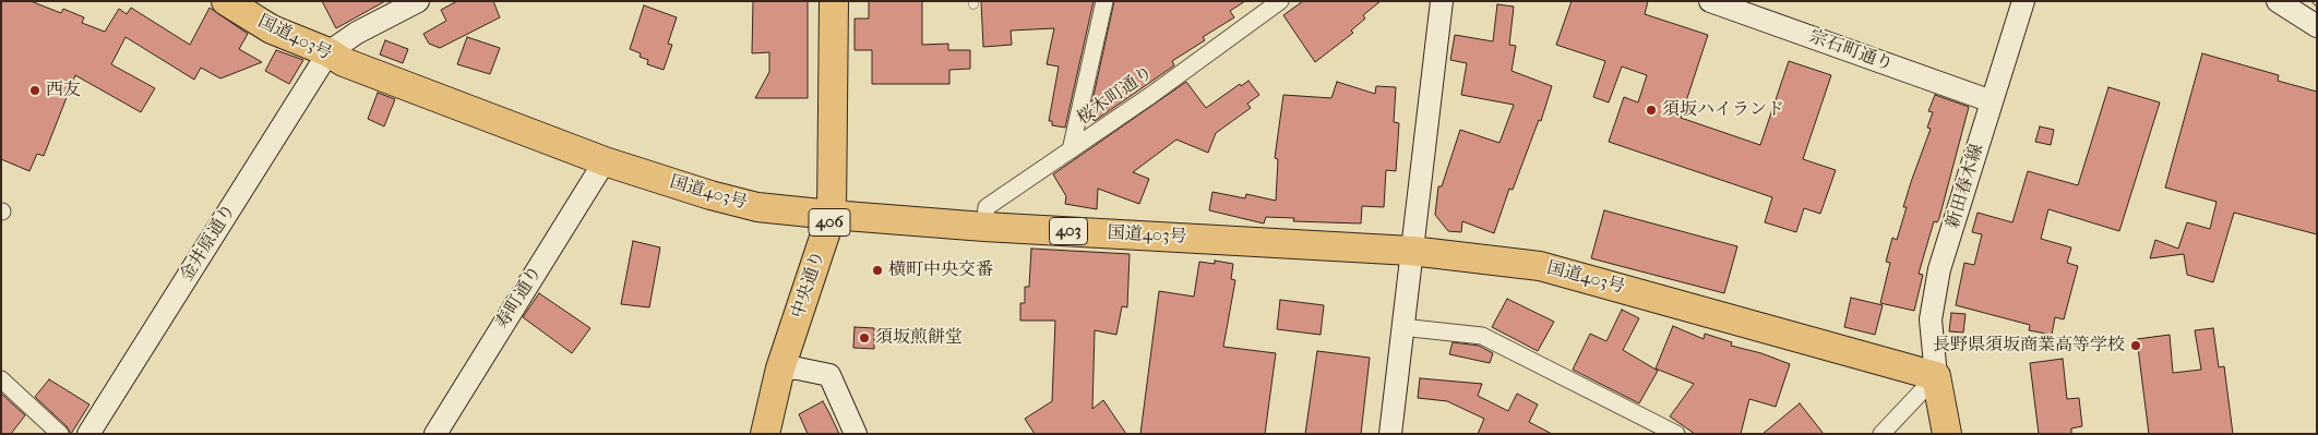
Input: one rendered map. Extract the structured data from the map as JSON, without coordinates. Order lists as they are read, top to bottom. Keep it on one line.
{"streets":{"highway":["国道403号","406","403","中央通り"],"street":["宗石町通り","桜木町通り","新田春木線","金井原通り","寿町通り"]},"crossings":[["国道403号","桜木町通り"],["国道403号","新田春木線"],["国道403号","金井原通り"],["国道403号","中央通り"],["国道403号","寿町通り"],["宗石町通り","新田春木線"]],"places":["西友","須坂ハイランド","横町中央交番","須坂煎餅堂","長野県須坂商業高等学校"]}
